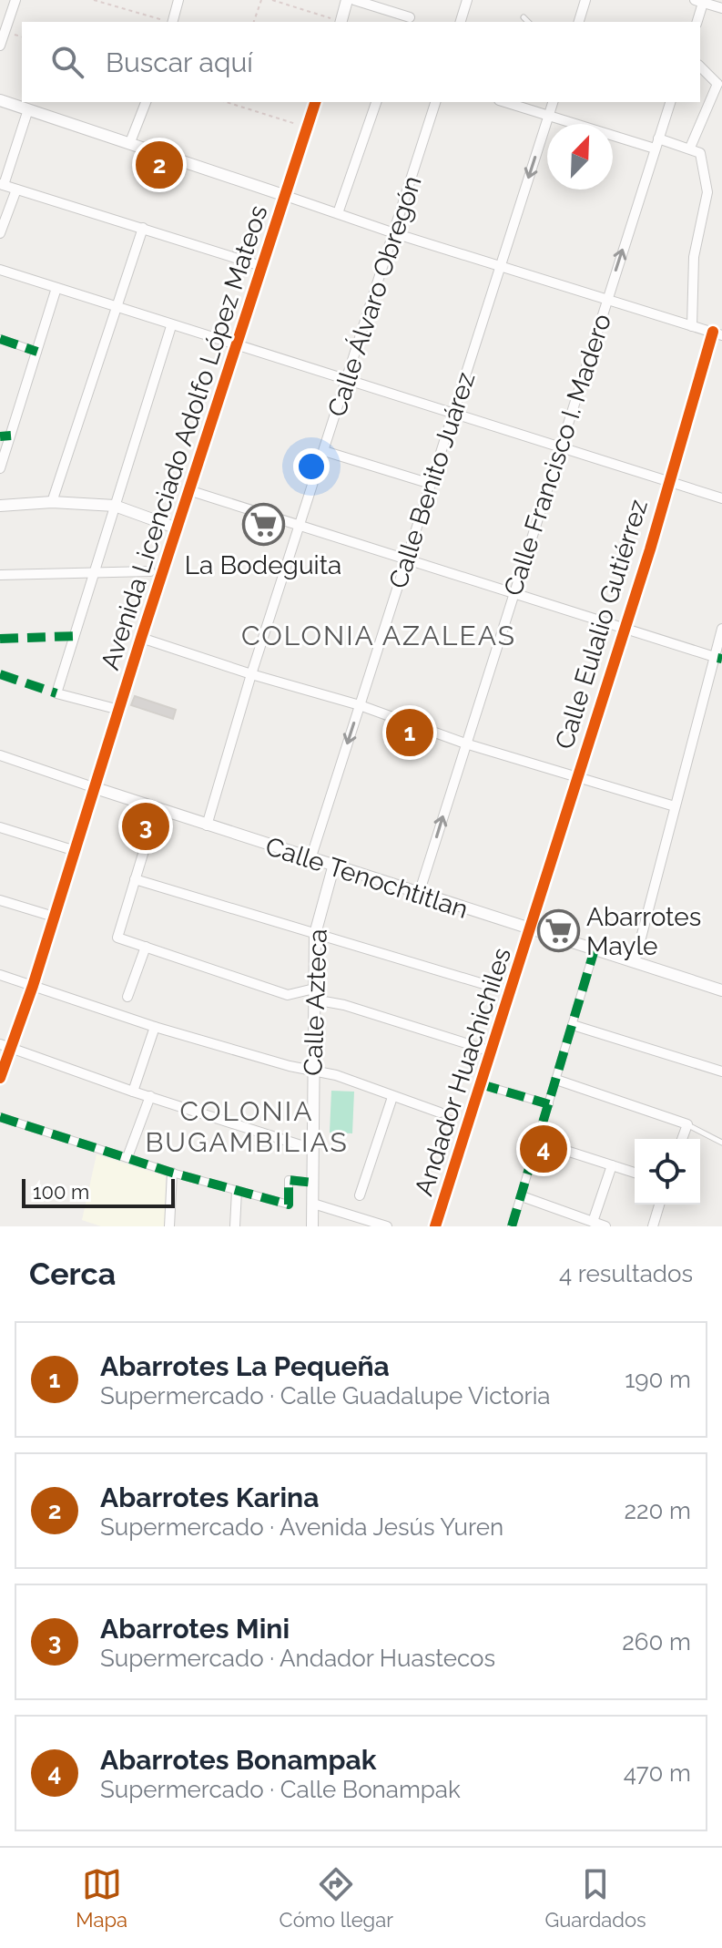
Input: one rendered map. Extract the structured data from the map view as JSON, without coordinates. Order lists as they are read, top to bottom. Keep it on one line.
{"streets":{"street":["Calle Álvaro Obregón","Avenida Licenciado Adolfo López Mateos","Calle Francisco I. Madero","Calle Benito Juárez","Calle Eulalio Gutiérrez","Calle Tenochtitlan","Calle Azteca","Andador Huachichiles"]},"crossings":[["Calle Álvaro Obregón","Calle Tenochtitlan"],["Avenida Licenciado Adolfo López Mateos","Calle Tenochtitlan"],["Calle Francisco I. Madero","Calle Tenochtitlan"],["Calle Benito Juárez","Calle Tenochtitlan"],["Calle Eulalio Gutiérrez","Calle Tenochtitlan"],["Calle Eulalio Gutiérrez","Andador Huachichiles"],["Calle Tenochtitlan","Calle Azteca"],["Calle Tenochtitlan","Andador Huachichiles"]],"one_way":["Calle Benito Juárez"],"districts":["COLONIA AZALEAS","COLONIA BUGAMBILIAS"],"places":{"supermarket":["La Bodeguita","Abarrotes Mayle"]},"scale_bar":"100 m","north":"top right","page":{"search":"Buscar aquí","pins":["2","1","3","4"],"scale":"100 m","heading":["Cerca","4 resultados"],"list":[{"mark":"1","name":"Abarrotes La Pequeña","note":"Supermercado · Calle Guadalupe Victoria","value":"190 m"},{"mark":"2","name":"Abarrotes Karina","note":"Supermercado · Avenida Jesús Yuren","value":"220 m"},{"mark":"3","name":"Abarrotes Mini","note":"Supermercado · Andador Huastecos","value":"260 m"},{"mark":"4","name":"Abarrotes Bonampak","note":"Supermercado · Calle Bonampak","value":"470 m"}],"nav":["Mapa","Cómo llegar","Guardados"]}}
